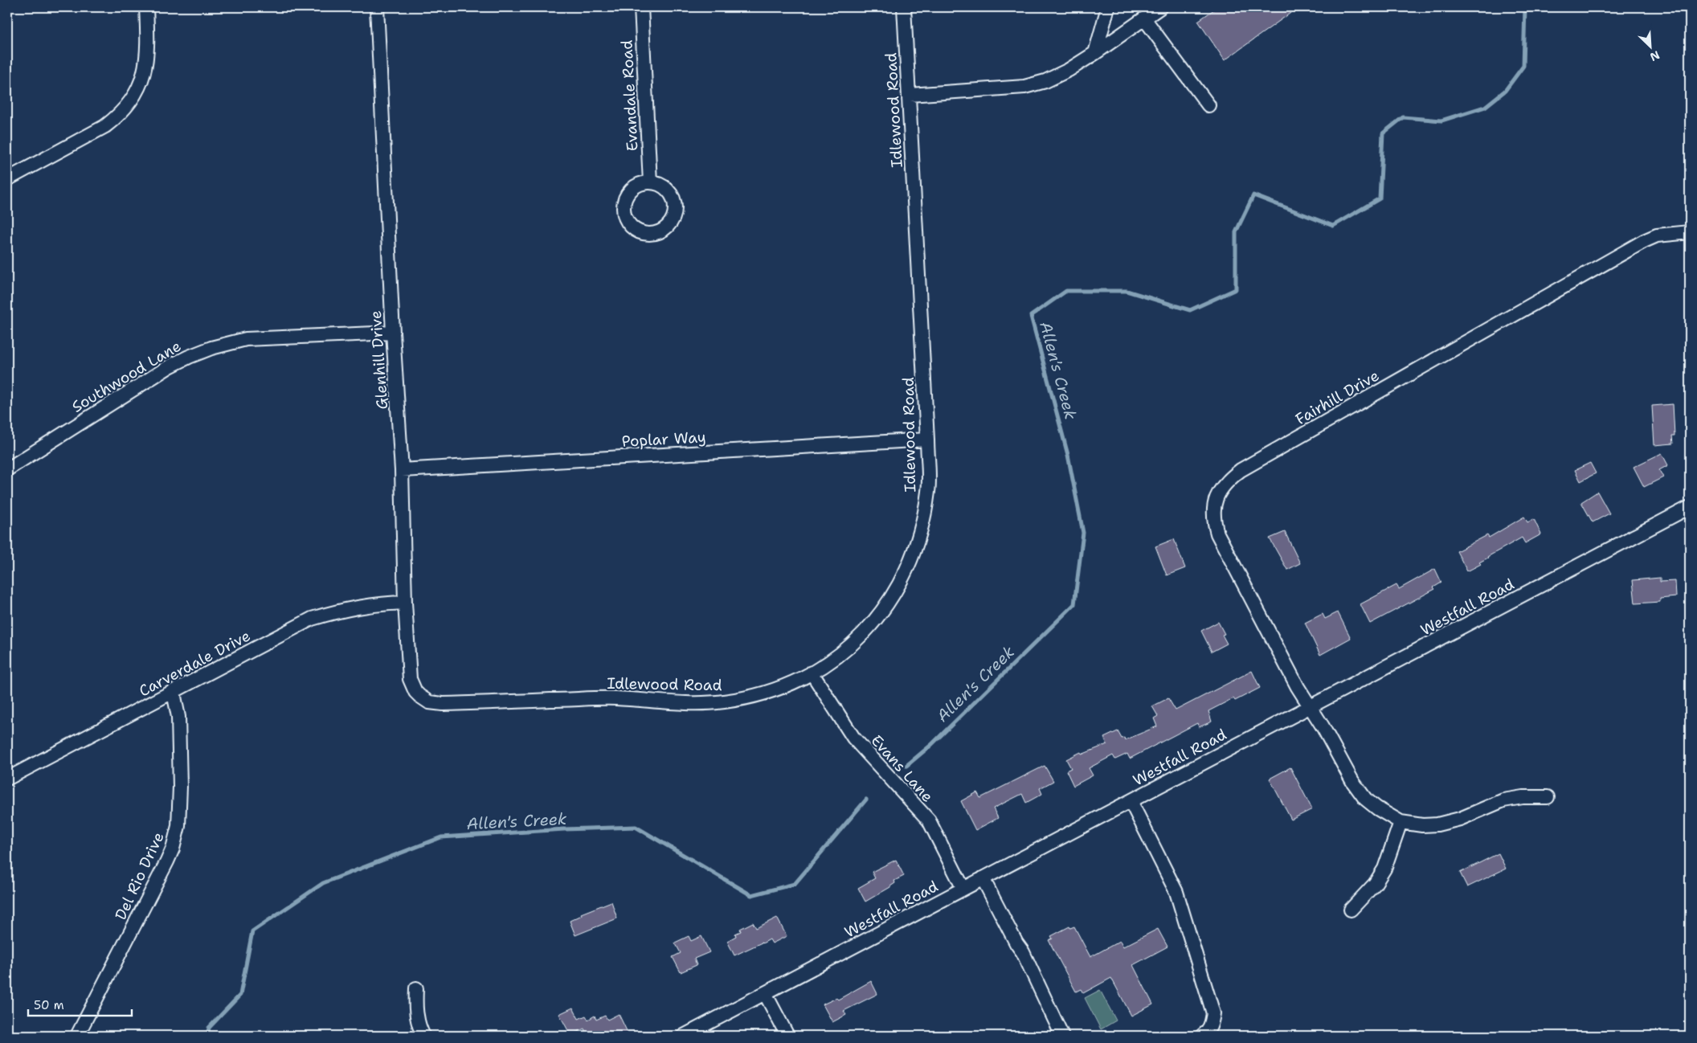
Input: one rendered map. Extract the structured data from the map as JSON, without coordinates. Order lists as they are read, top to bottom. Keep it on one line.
{"streets":{"street":["Evandale Road","Idlewood Road","Glenhill Drive","Southwood Lane","Fairhill Drive","Poplar Way","Westfall Road","Carverdale Drive","Evans Lane","Del Rio Drive"]},"crossings":[["Idlewood Road","Glenhill Drive"],["Idlewood Road","Poplar Way"],["Idlewood Road","Evans Lane"],["Glenhill Drive","Southwood Lane"],["Glenhill Drive","Poplar Way"],["Glenhill Drive","Carverdale Drive"],["Fairhill Drive","Westfall Road"],["Westfall Road","Evans Lane"],["Carverdale Drive","Del Rio Drive"]],"water":["Allen's Creek"],"scale_bar":"50 m","north":"bottom right"}
